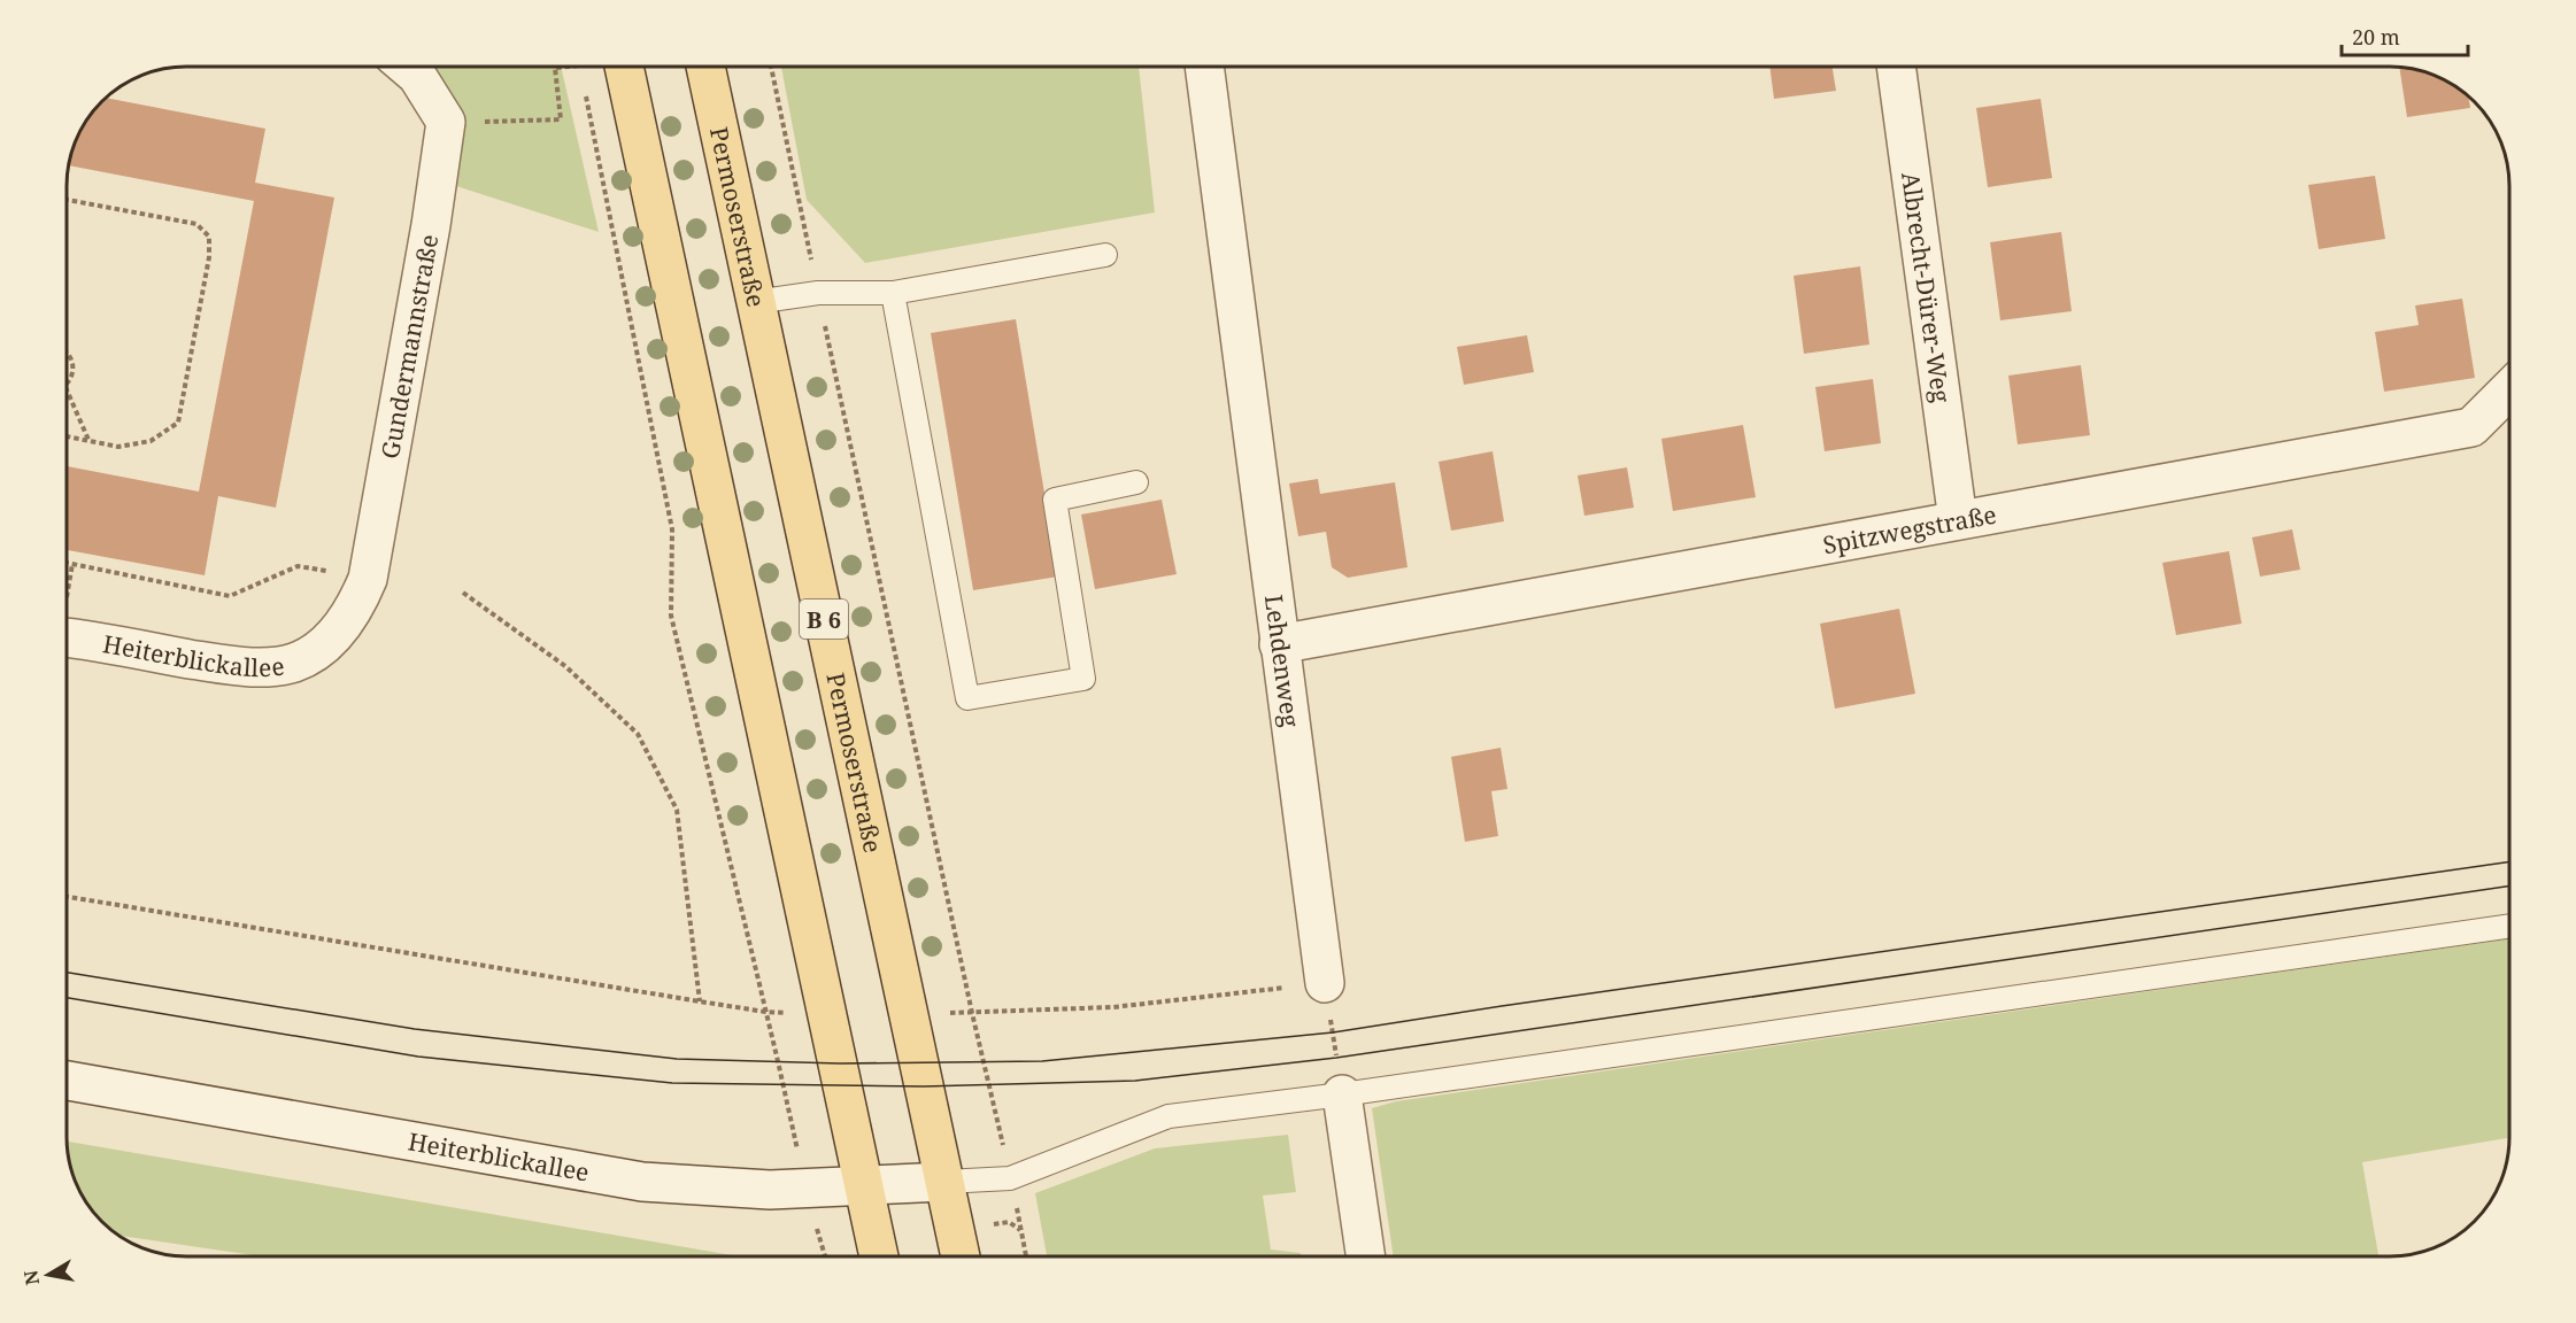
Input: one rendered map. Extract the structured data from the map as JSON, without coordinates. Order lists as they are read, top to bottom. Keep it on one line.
{"streets":{"main road":["Permoserstraße","B 6"],"street":["Albrecht-Dürer-Weg","Gundermannstraße","Spitzwegstraße","Heiterblickallee","Lehdenweg"]},"crossings":[["Permoserstraße","Heiterblickallee"],["Albrecht-Dürer-Weg","Spitzwegstraße"],["Gundermannstraße","Heiterblickallee"],["Spitzwegstraße","Lehdenweg"]],"scale_bar":"20 m","north":"left"}
